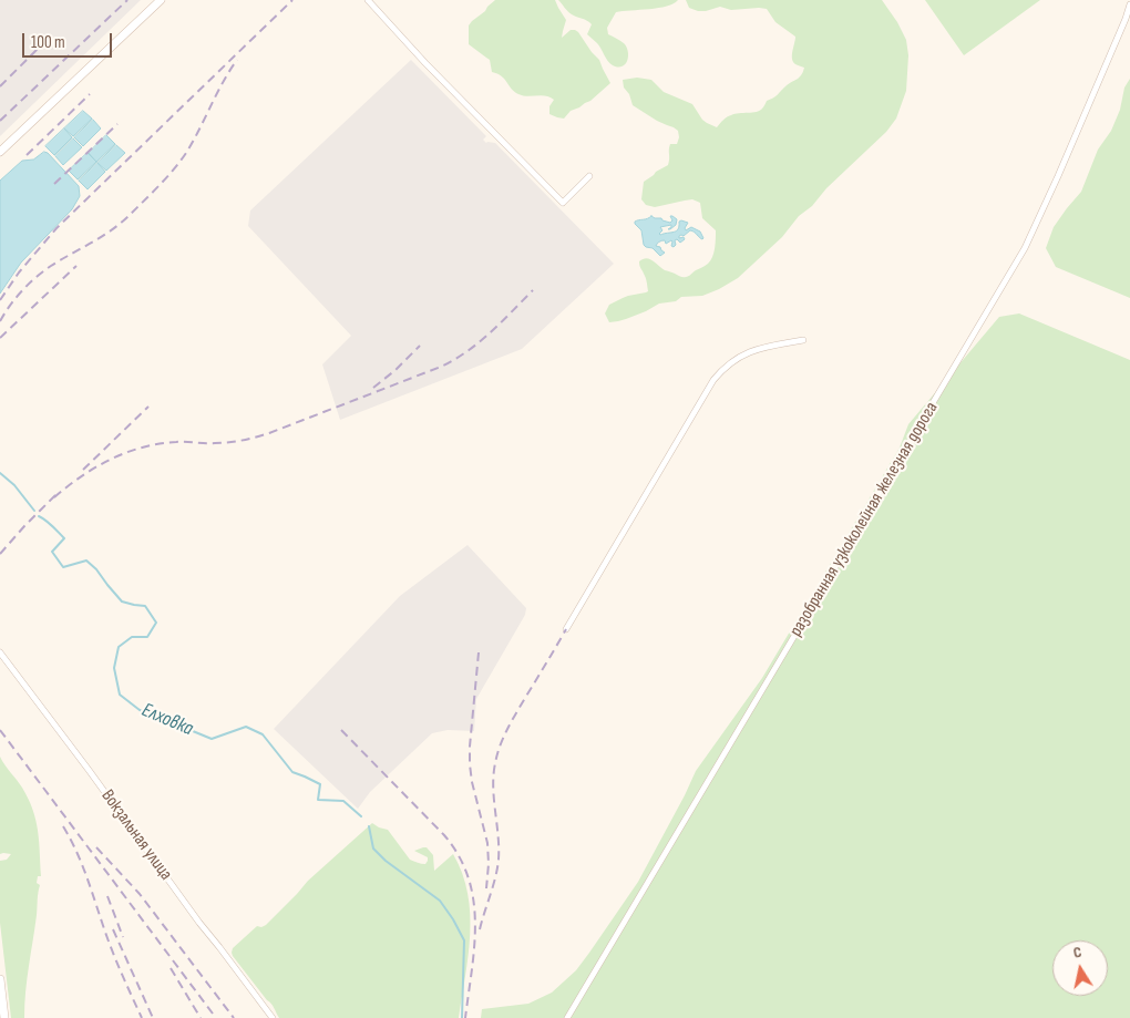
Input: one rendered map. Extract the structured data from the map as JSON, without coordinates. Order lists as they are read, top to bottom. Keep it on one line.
{"streets":{"street":["разобранная узкоколейная железная дорога","Вокзальная улица"]},"water":["Елховка"],"scale_bar":"100 m","north":"top"}
